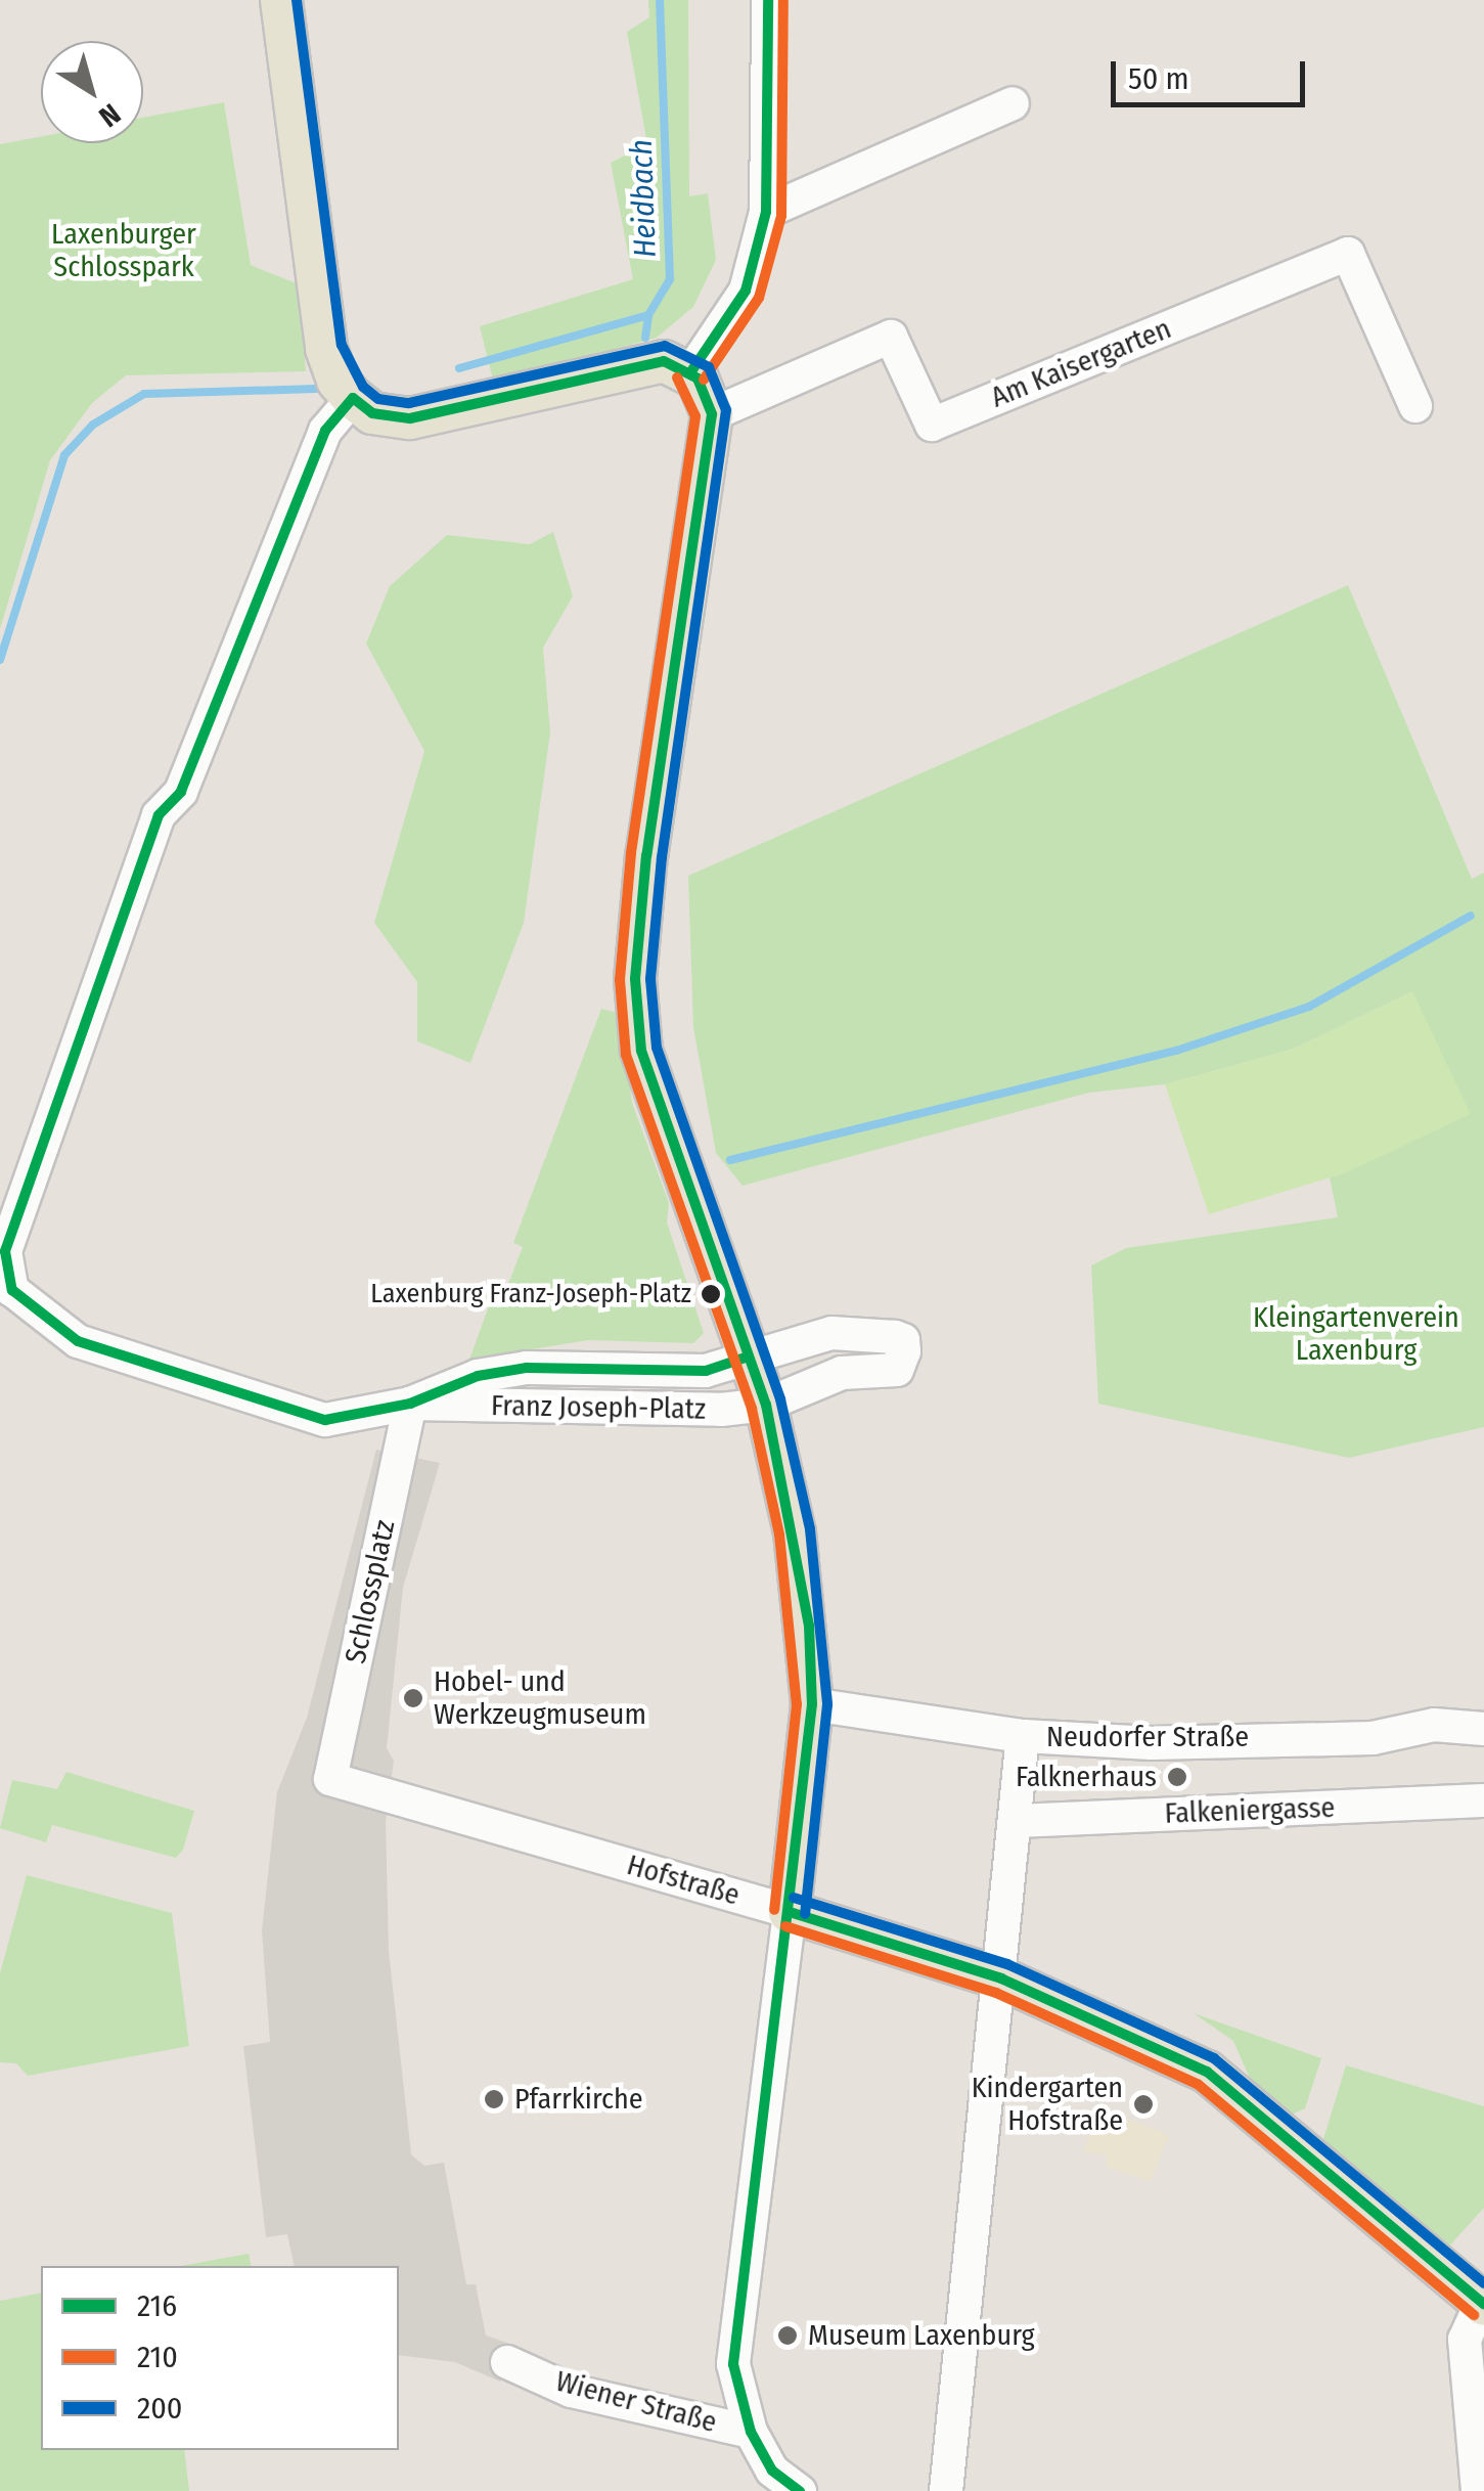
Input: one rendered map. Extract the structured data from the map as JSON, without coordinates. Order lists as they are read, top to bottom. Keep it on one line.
{"streets":{"main road":["Hofstraße"],"street":["Am Kaisergarten","Franz Joseph-Platz","Schlossplatz","Neudorfer Straße","Falkeniergasse","Wiener Straße"]},"crossings":[["Franz Joseph-Platz","Schlossplatz"],["Schlossplatz","Hofstraße"]],"water":["Heidbach"],"parks":["Laxenburger Schlosspark","Kleingartenverein Laxenburg"],"places":["Laxenburg Franz-Joseph-Platz","Hobel- und Werkzeugmuseum","Falknerhaus","Pfarrkirche","Kindergarten Hofstraße","Museum Laxenburg"],"lines":["transit line 216","transit line 210","transit line 200"],"legend":["216","210","200"],"scale_bar":"50 m","north":"bottom right"}
